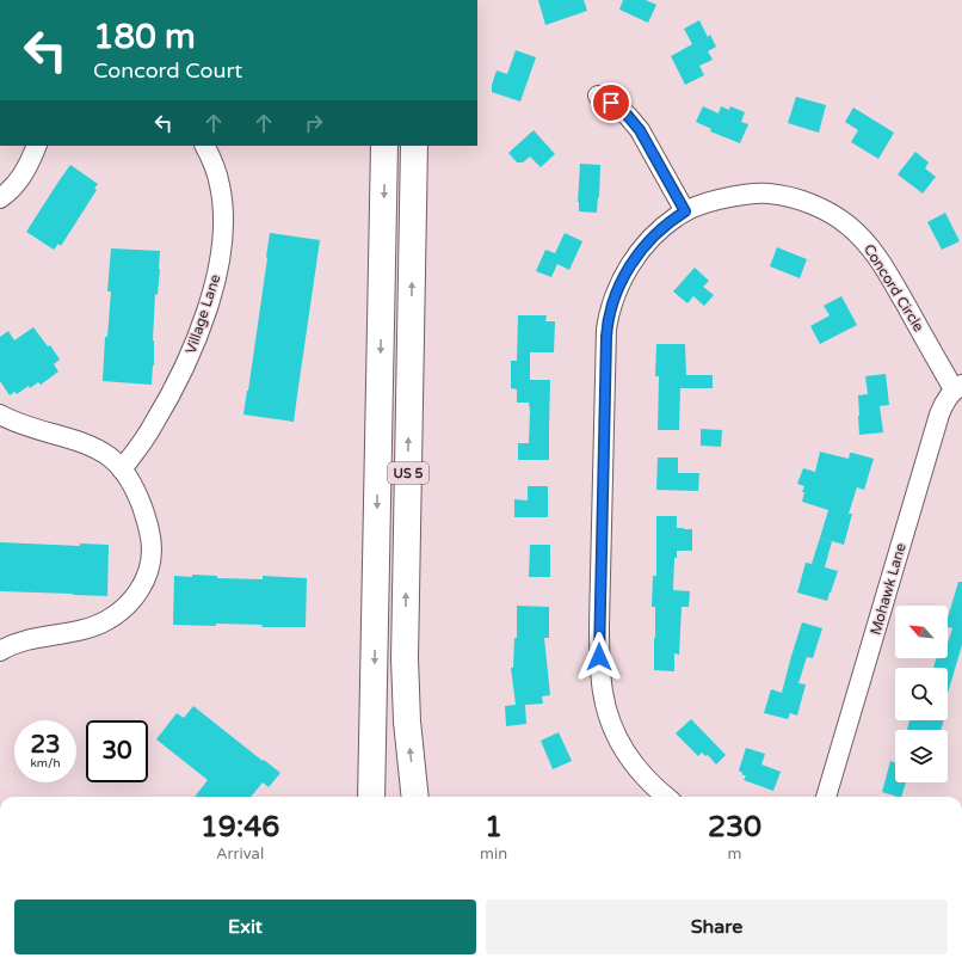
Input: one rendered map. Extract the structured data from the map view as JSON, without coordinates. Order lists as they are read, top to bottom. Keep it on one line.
{"streets":{"highway":["US 5"],"street":["Concord Circle","Village Lane","Mohawk Lane"]},"crossings":[["Concord Circle","Mohawk Lane"]],"north":"top left","page":{"turn":["180 m","Concord Court"],"speed":"23 km/h","limit":"30","eta":["19:46","Arrival","1","min","230","m"],"buttons":["Exit","Share"]}}
